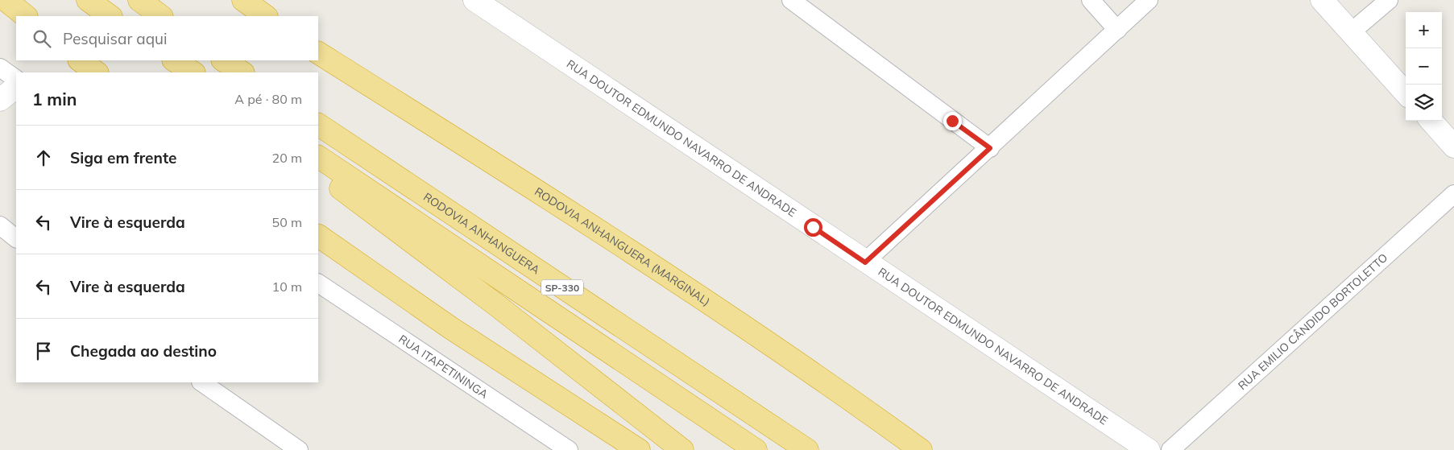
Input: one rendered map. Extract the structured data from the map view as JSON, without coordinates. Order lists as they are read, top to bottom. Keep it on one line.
{"streets":{"highway":["RODOVIA ANHANGUERA","RODOVIA ANHANGUERA (MARGINAL)","SP-330"],"street":["RUA DOUTOR EDMUNDO NAVARRO DE ANDRADE","RUA EMILIO CÂNDIDO BORTOLETTO","RUA ITAPETININGA"]},"page":{"map_buttons":["+","−"],"search":"Pesquisar aqui","heading":["1 min","A pé · 80 m"],"list":[["Siga em frente","20 m"],["Vire à esquerda","50 m"],["Vire à esquerda","10 m"],"Chegada ao destino"]}}
